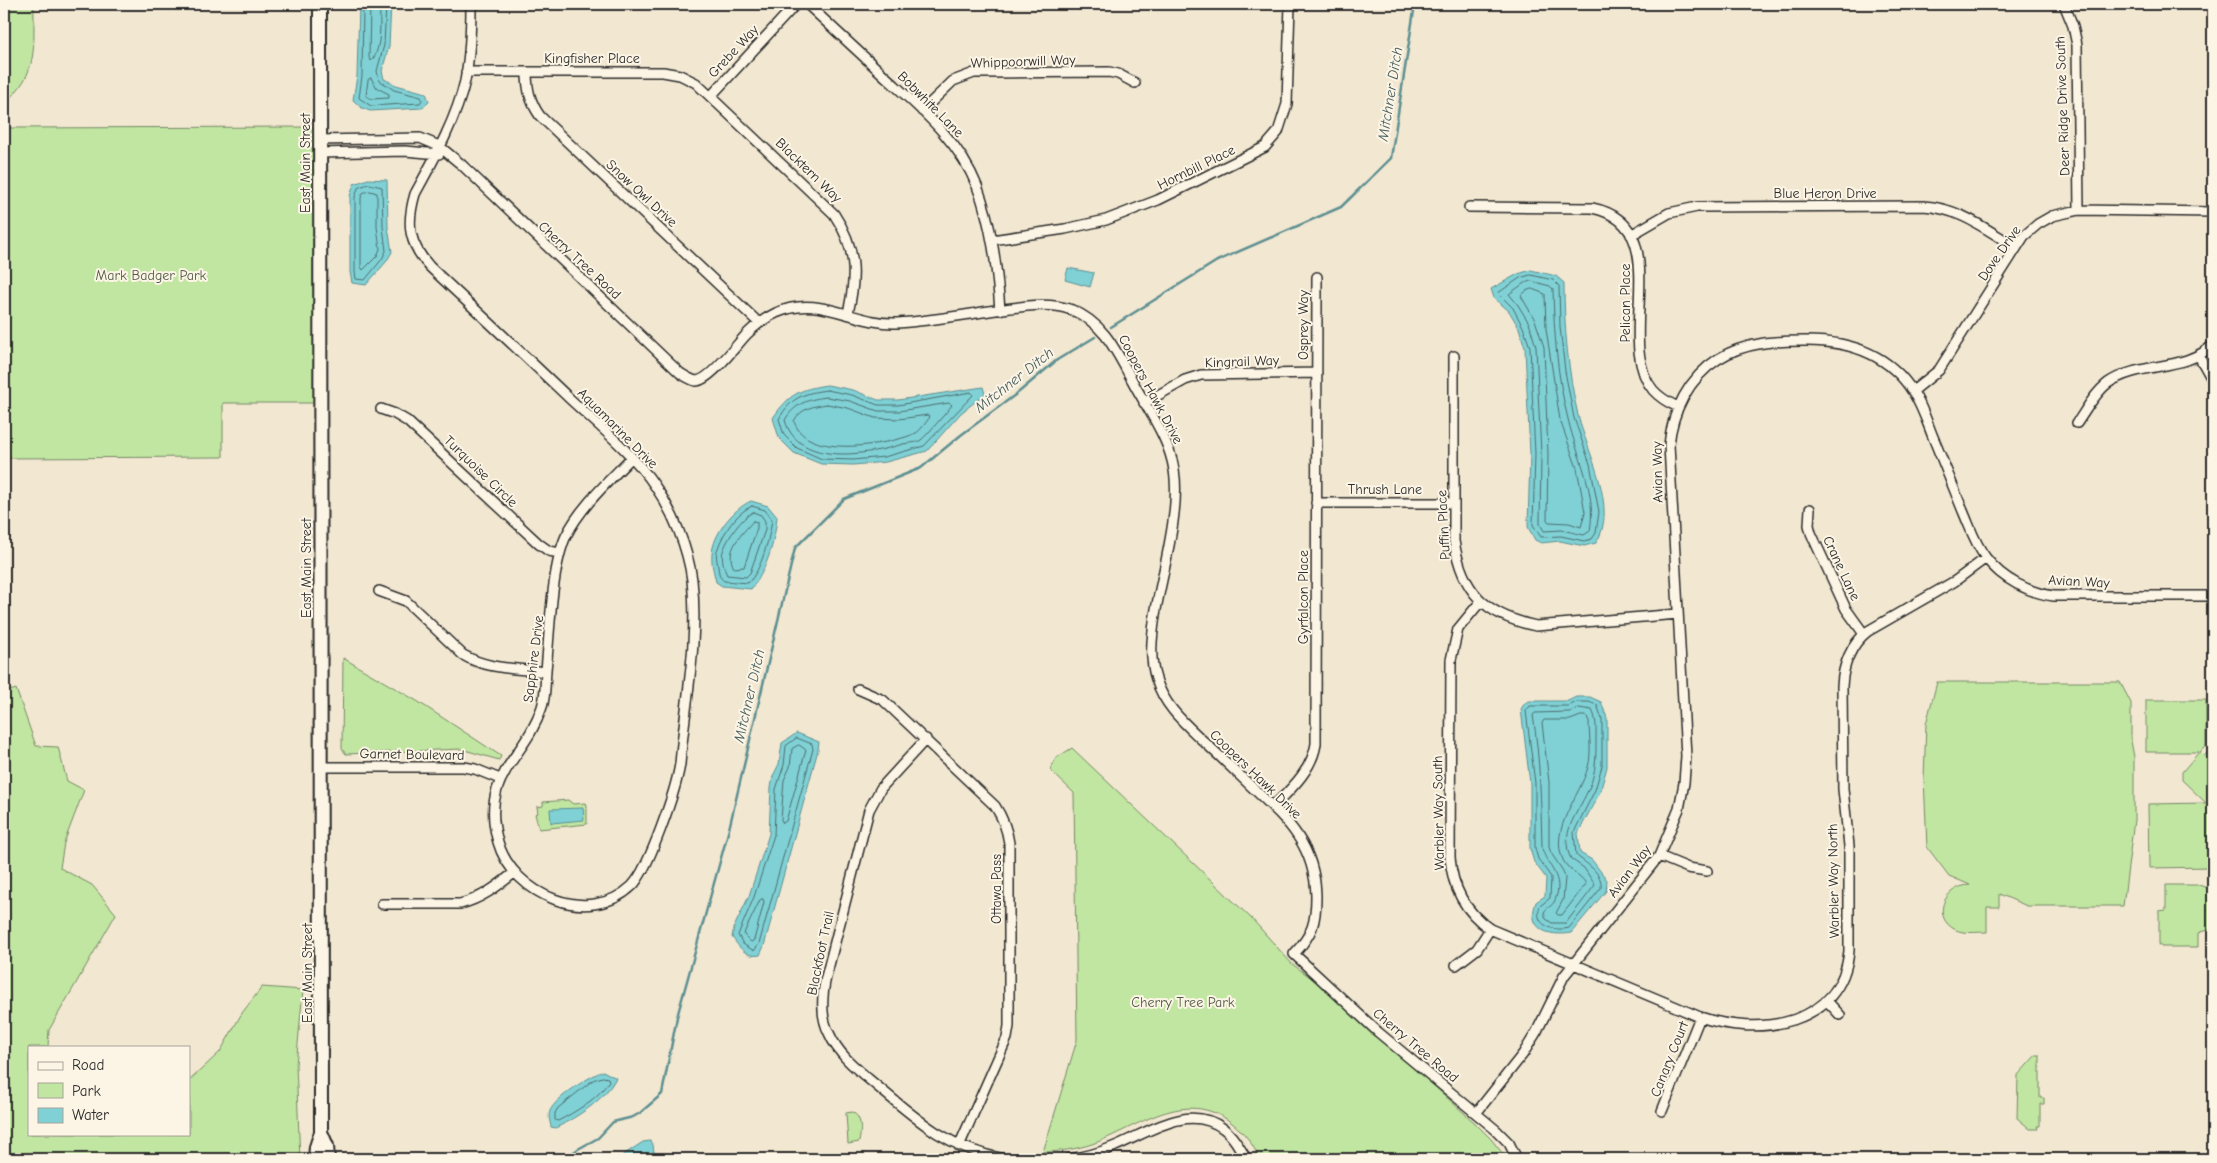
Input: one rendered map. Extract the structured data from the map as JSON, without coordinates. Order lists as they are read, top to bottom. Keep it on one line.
{"streets":{"main road":["East Main Street"],"street":["Grebe Way","Kingfisher Place","Whippoorwill Way","Bobwhite Lane","Deer Ridge Drive South","Hornbill Place","Blacktern Way","Snow Owl Drive","Blue Heron Drive","Dove Drive","Cherry Tree Road","Pelican Place","Osprey Way","Kingrail Way","Coopers Hawk Drive","Aquamarine Drive","Turquoise Circle","Avian Way","Thrush Lane","Puffin Place","Crane Lane","Gyrfalcon Place","Sapphire Drive","Garnet Boulevard","Warbler Way South","Warbler Way North","Ottawa Pass","Blackfoot Trail","Canary Court"]},"crossings":[["Grebe Way","Kingfisher Place"],["Grebe Way","Blacktern Way"],["Kingfisher Place","Blacktern Way"],["Kingfisher Place","Snow Owl Drive"],["Kingfisher Place","Aquamarine Drive"],["Whippoorwill Way","Bobwhite Lane"],["Bobwhite Lane","Hornbill Place"],["Bobwhite Lane","Coopers Hawk Drive"],["Deer Ridge Drive South","Dove Drive"],["East Main Street","Cherry Tree Road"],["East Main Street","Garnet Boulevard"],["Blacktern Way","Coopers Hawk Drive"],["Snow Owl Drive","Coopers Hawk Drive"],["Blue Heron Drive","Dove Drive"],["Blue Heron Drive","Pelican Place"],["Dove Drive","Avian Way"],["Cherry Tree Road","Coopers Hawk Drive"],["Cherry Tree Road","Aquamarine Drive"],["Cherry Tree Road","Avian Way"],["Pelican Place","Avian Way"],["Osprey Way","Kingrail Way"],["Osprey Way","Gyrfalcon Place"],["Kingrail Way","Coopers Hawk Drive"],["Kingrail Way","Gyrfalcon Place"],["Coopers Hawk Drive","Gyrfalcon Place"],["Aquamarine Drive","Sapphire Drive"],["Turquoise Circle","Sapphire Drive"],["Avian Way","Puffin Place"],["Avian Way","Warbler Way South"],["Avian Way","Warbler Way North"],["Thrush Lane","Puffin Place"],["Thrush Lane","Gyrfalcon Place"],["Puffin Place","Warbler Way South"],["Crane Lane","Warbler Way North"],["Sapphire Drive","Garnet Boulevard"],["Warbler Way South","Warbler Way North"],["Warbler Way North","Canary Court"],["Ottawa Pass","Blackfoot Trail"]],"water":["Mitchner Ditch"],"parks":["Mark Badger Park","Cherry Tree Park"],"legend":["Road","Park","Water"]}
